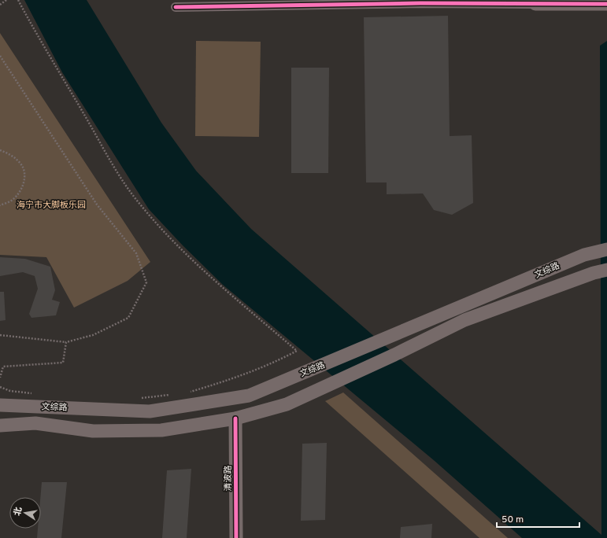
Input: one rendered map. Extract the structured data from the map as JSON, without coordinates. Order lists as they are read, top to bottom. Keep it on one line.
{"streets":{"main road":["文综路","清波路"]},"parks":["海宁市大脚板乐园"],"scale_bar":"50 m","north":"left"}
